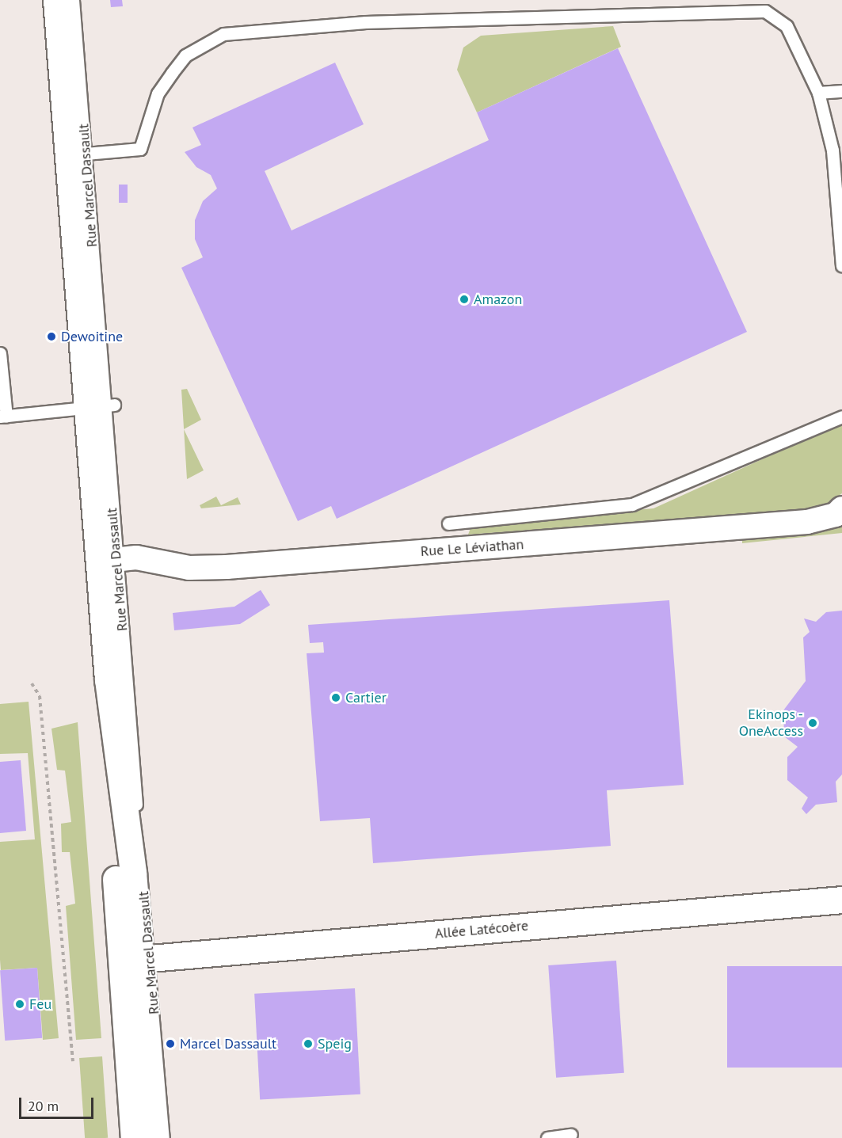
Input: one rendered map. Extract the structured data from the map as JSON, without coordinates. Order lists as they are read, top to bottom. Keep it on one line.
{"streets":{"street":["Rue Marcel Dassault","Rue Le Léviathan","Allée Latécoère"]},"crossings":[["Rue Marcel Dassault","Rue Le Léviathan"],["Rue Marcel Dassault","Allée Latécoère"]],"places":["Amazon","Dewoitine","Cartier","Ekinops - OneAccess","Feu","Marcel Dassault","Speig"],"scale_bar":"20 m"}
